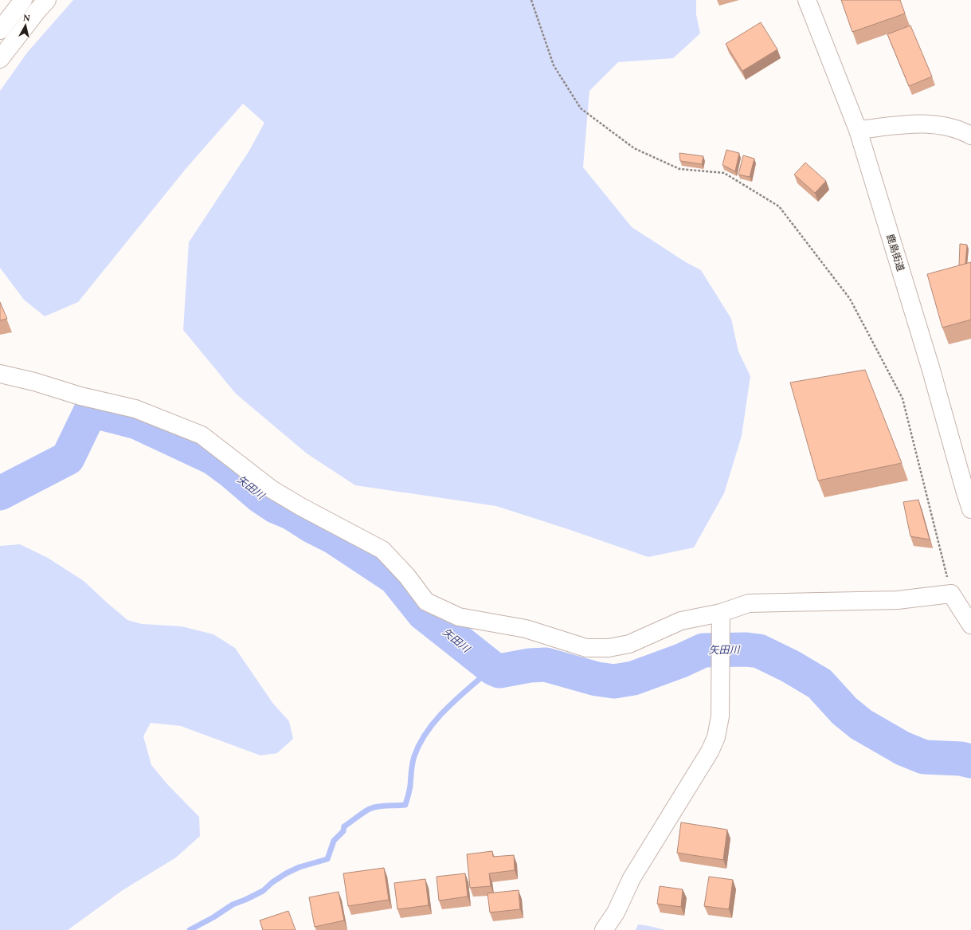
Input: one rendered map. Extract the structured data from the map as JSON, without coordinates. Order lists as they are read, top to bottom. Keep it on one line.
{"streets":{"main road":["鹿島街道"]},"water":["矢田川"],"north":"top"}
